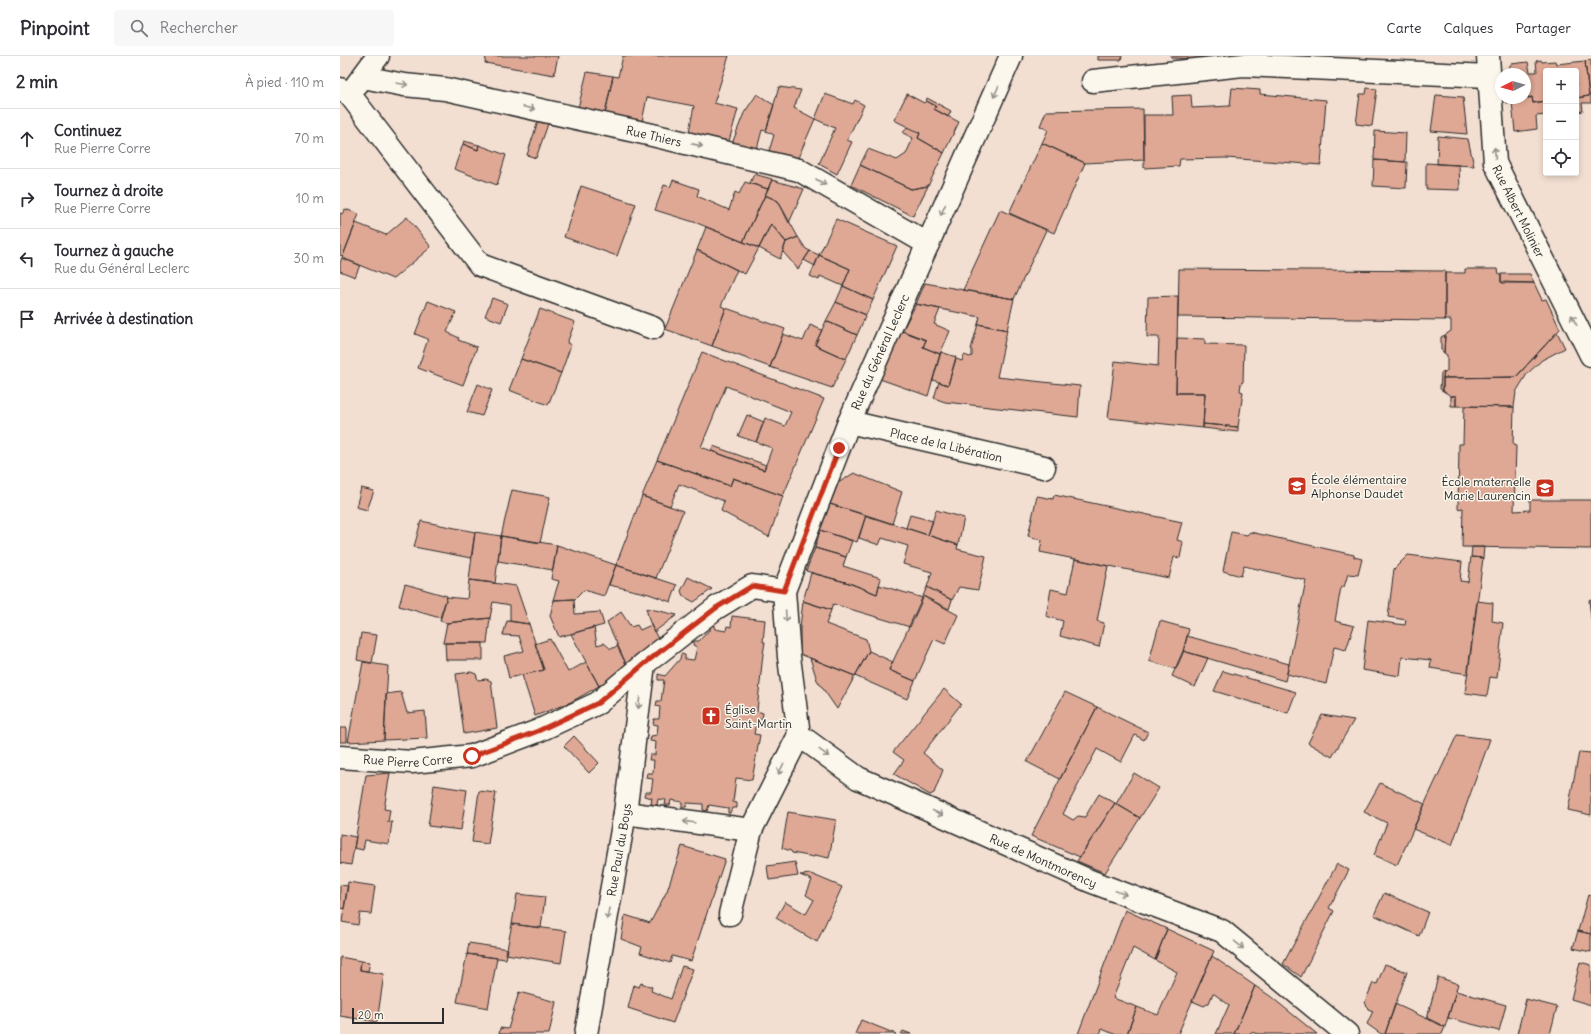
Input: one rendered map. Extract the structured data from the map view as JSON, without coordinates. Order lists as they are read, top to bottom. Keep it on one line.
{"streets":{"street":["Rue Thiers","Rue Albert Molinier","Rue du Général Leclerc","Place de la Libération","Rue Pierre Corre","Rue Paul du Boys","Rue de Montmorency"]},"crossings":[["Rue Thiers","Rue du Général Leclerc"],["Rue du Général Leclerc","Place de la Libération"],["Rue du Général Leclerc","Rue Pierre Corre"],["Rue du Général Leclerc","Rue de Montmorency"],["Rue Pierre Corre","Rue Paul du Boys"]],"one_way":["Rue Albert Molinier","Rue du Général Leclerc","Rue de Montmorency"],"places":{"school or university":["École élémentaire Alphonse Daudet","École maternelle Marie Laurencin"],"church":["Église Saint-Martin"]},"scale_bar":"20 m","north":"left","page":{"header":"Pinpoint","search":"Rechercher","nav":["Carte","Calques","Partager"],"heading":["2 min","À pied · 110 m"],"map_buttons":["+","−"],"list":[["Continuez","Rue Pierre Corre","70 m"],["Tournez à droite","Rue Pierre Corre","10 m"],["Tournez à gauche","Rue du Général Leclerc","30 m"],"Arrivée à destination"],"scale":"20 m"}}
